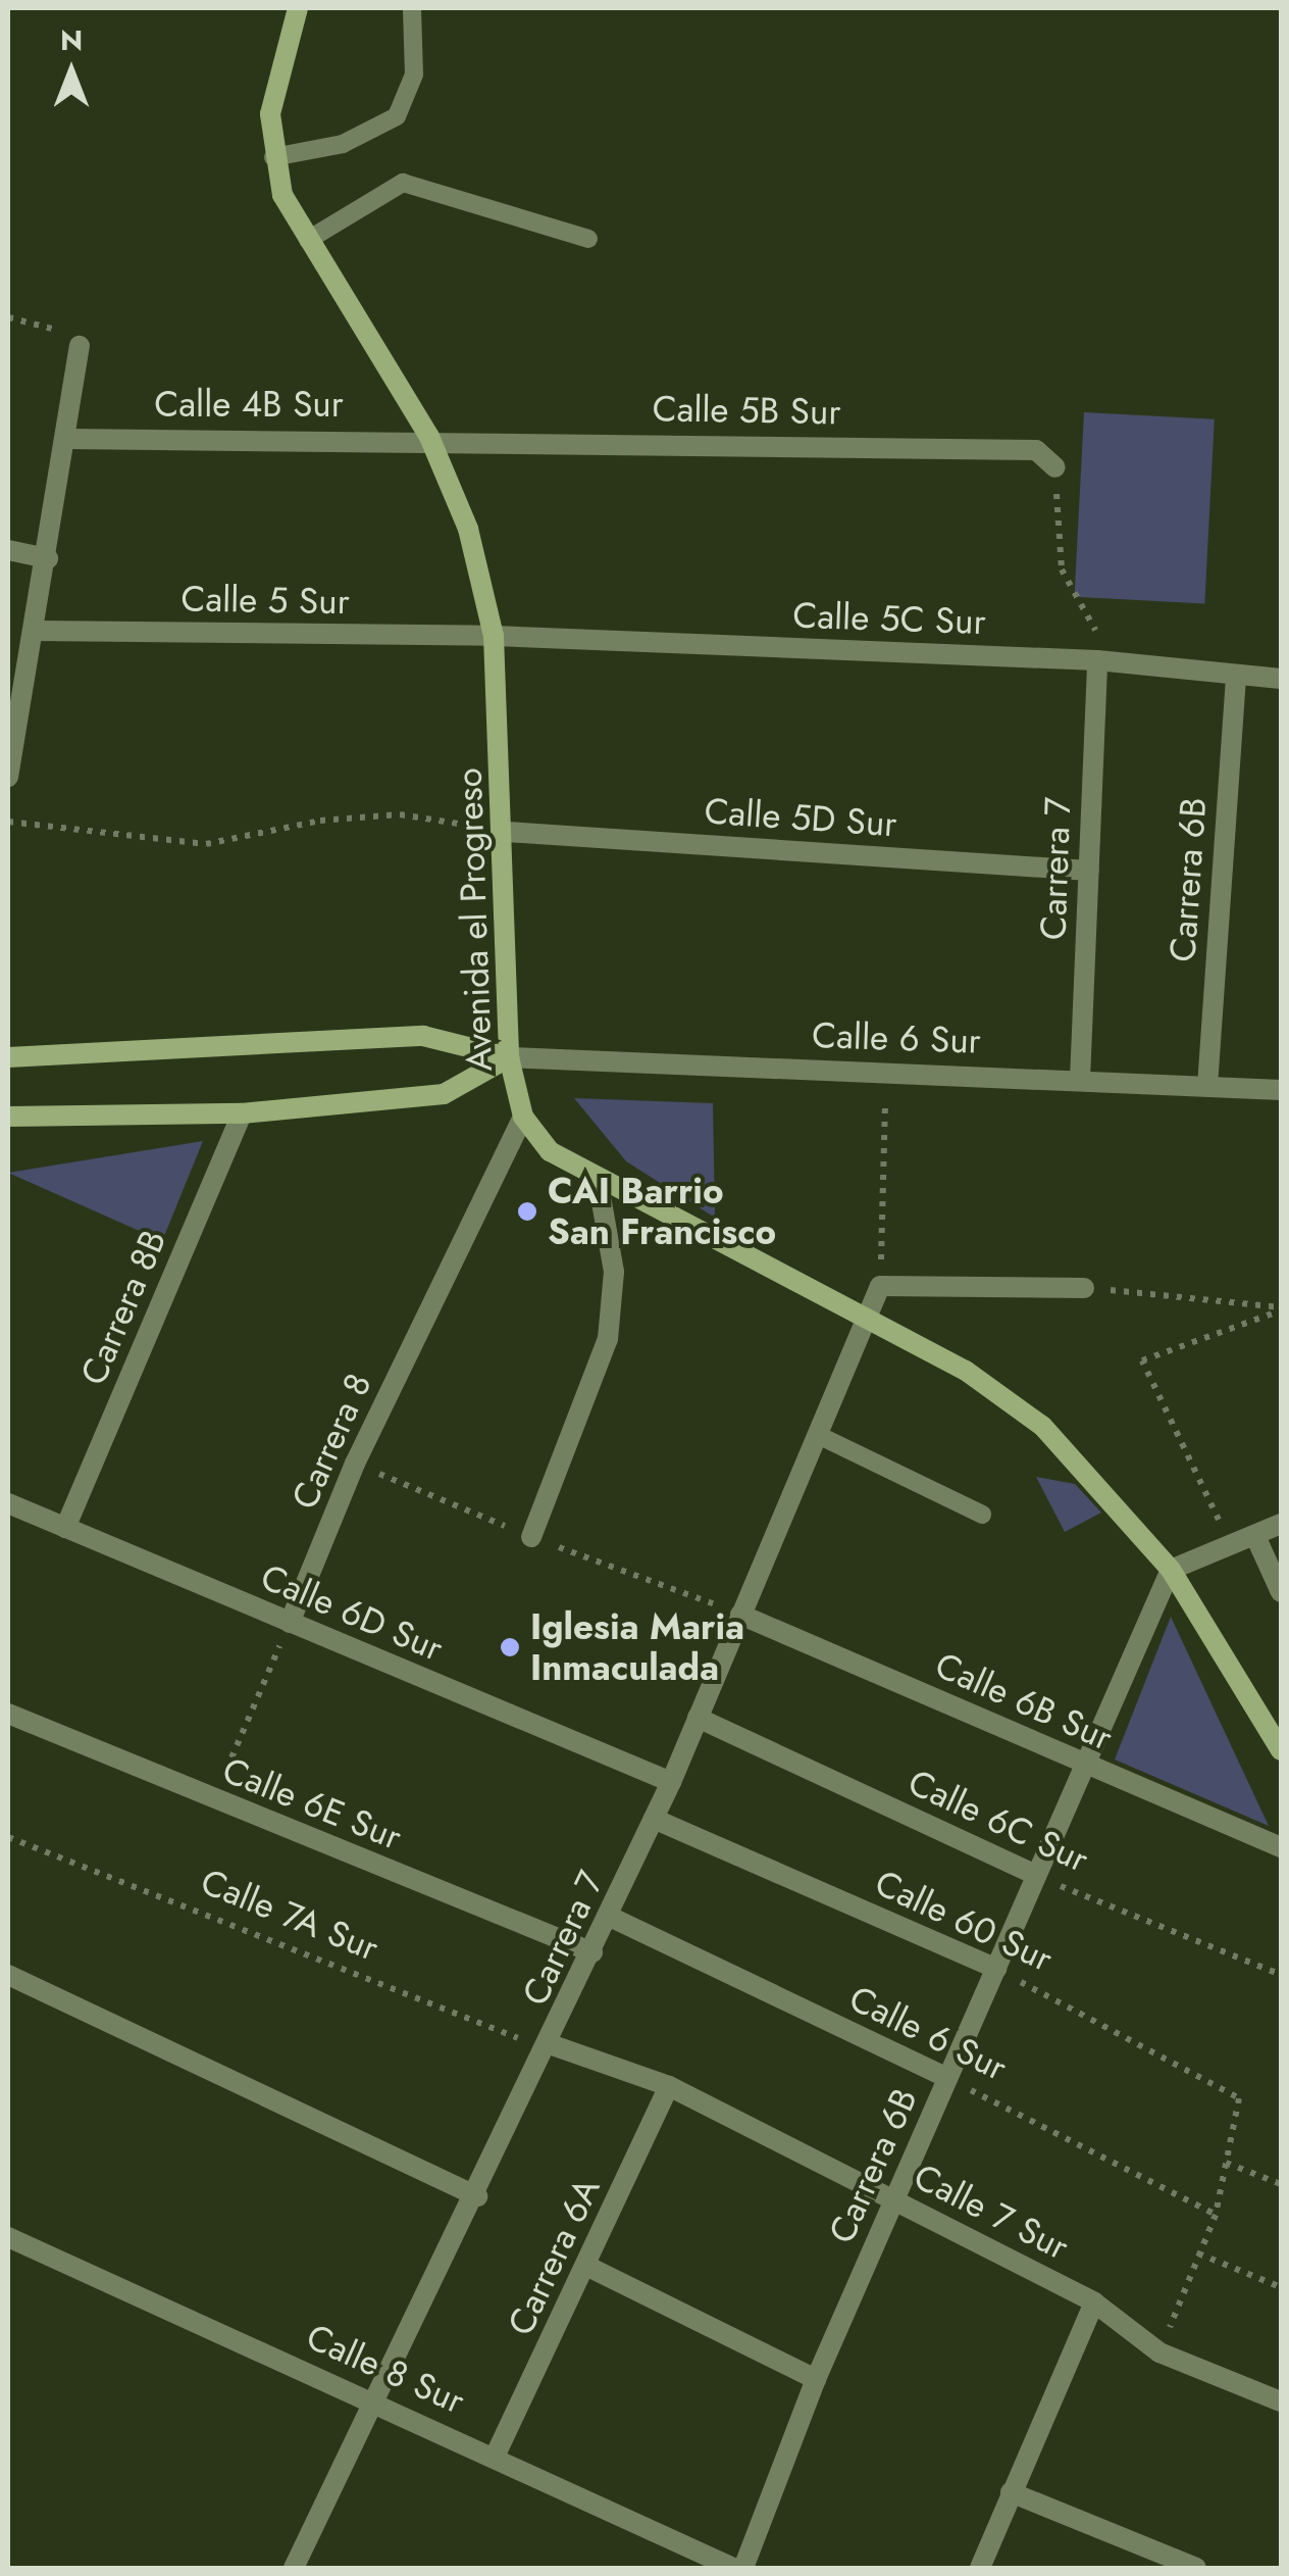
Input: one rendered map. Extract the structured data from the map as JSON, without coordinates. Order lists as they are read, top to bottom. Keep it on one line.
{"streets":{"main road":["Avenida el Progreso","Calle 6 Sur"],"street":["Calle 4B Sur","Calle 5B Sur","Calle 5 Sur","Calle 5C Sur","Calle 5D Sur","Carrera 7","Carrera 6B","Carrera 8B","Carrera 8","Calle 6D Sur","Calle 6B Sur","Calle 6E Sur","Calle 6C Sur","Calle 60 Sur","Calle 7 Sur","Carrera 6A","Calle 8 Sur"],"path":["Calle 7A Sur"]},"crossings":[["Calle 4B Sur","Calle 5B Sur"],["Calle 4B Sur","Avenida el Progreso"],["Calle 5B Sur","Avenida el Progreso"],["Calle 5 Sur","Calle 5C Sur"],["Calle 5 Sur","Avenida el Progreso"],["Calle 5C Sur","Carrera 7"],["Calle 5C Sur","Carrera 6B"],["Calle 5C Sur","Avenida el Progreso"],["Calle 5D Sur","Carrera 7"],["Calle 5D Sur","Avenida el Progreso"],["Carrera 7","Avenida el Progreso"],["Carrera 7","Calle 6 Sur"],["Carrera 7","Calle 6D Sur"],["Carrera 7","Calle 6B Sur"],["Carrera 7","Calle 6E Sur"],["Carrera 7","Calle 6C Sur"],["Carrera 7","Calle 7A Sur"],["Carrera 7","Calle 60 Sur"],["Carrera 7","Calle 7 Sur"],["Carrera 7","Calle 8 Sur"],["Carrera 6B","Avenida el Progreso"],["Carrera 6B","Calle 6 Sur"],["Carrera 6B","Calle 6B Sur"],["Carrera 6B","Calle 6C Sur"],["Carrera 6B","Calle 60 Sur"],["Carrera 6B","Calle 7 Sur"],["Avenida el Progreso","Calle 6 Sur"],["Avenida el Progreso","Carrera 8"],["Carrera 8B","Calle 6D Sur"],["Carrera 8","Calle 6D Sur"],["Calle 7A Sur","Calle 7 Sur"],["Calle 7 Sur","Carrera 6A"],["Carrera 6A","Calle 8 Sur"]],"places":["CAI Barrio San Francisco","Iglesia Maria Inmaculada"],"north":"top"}
